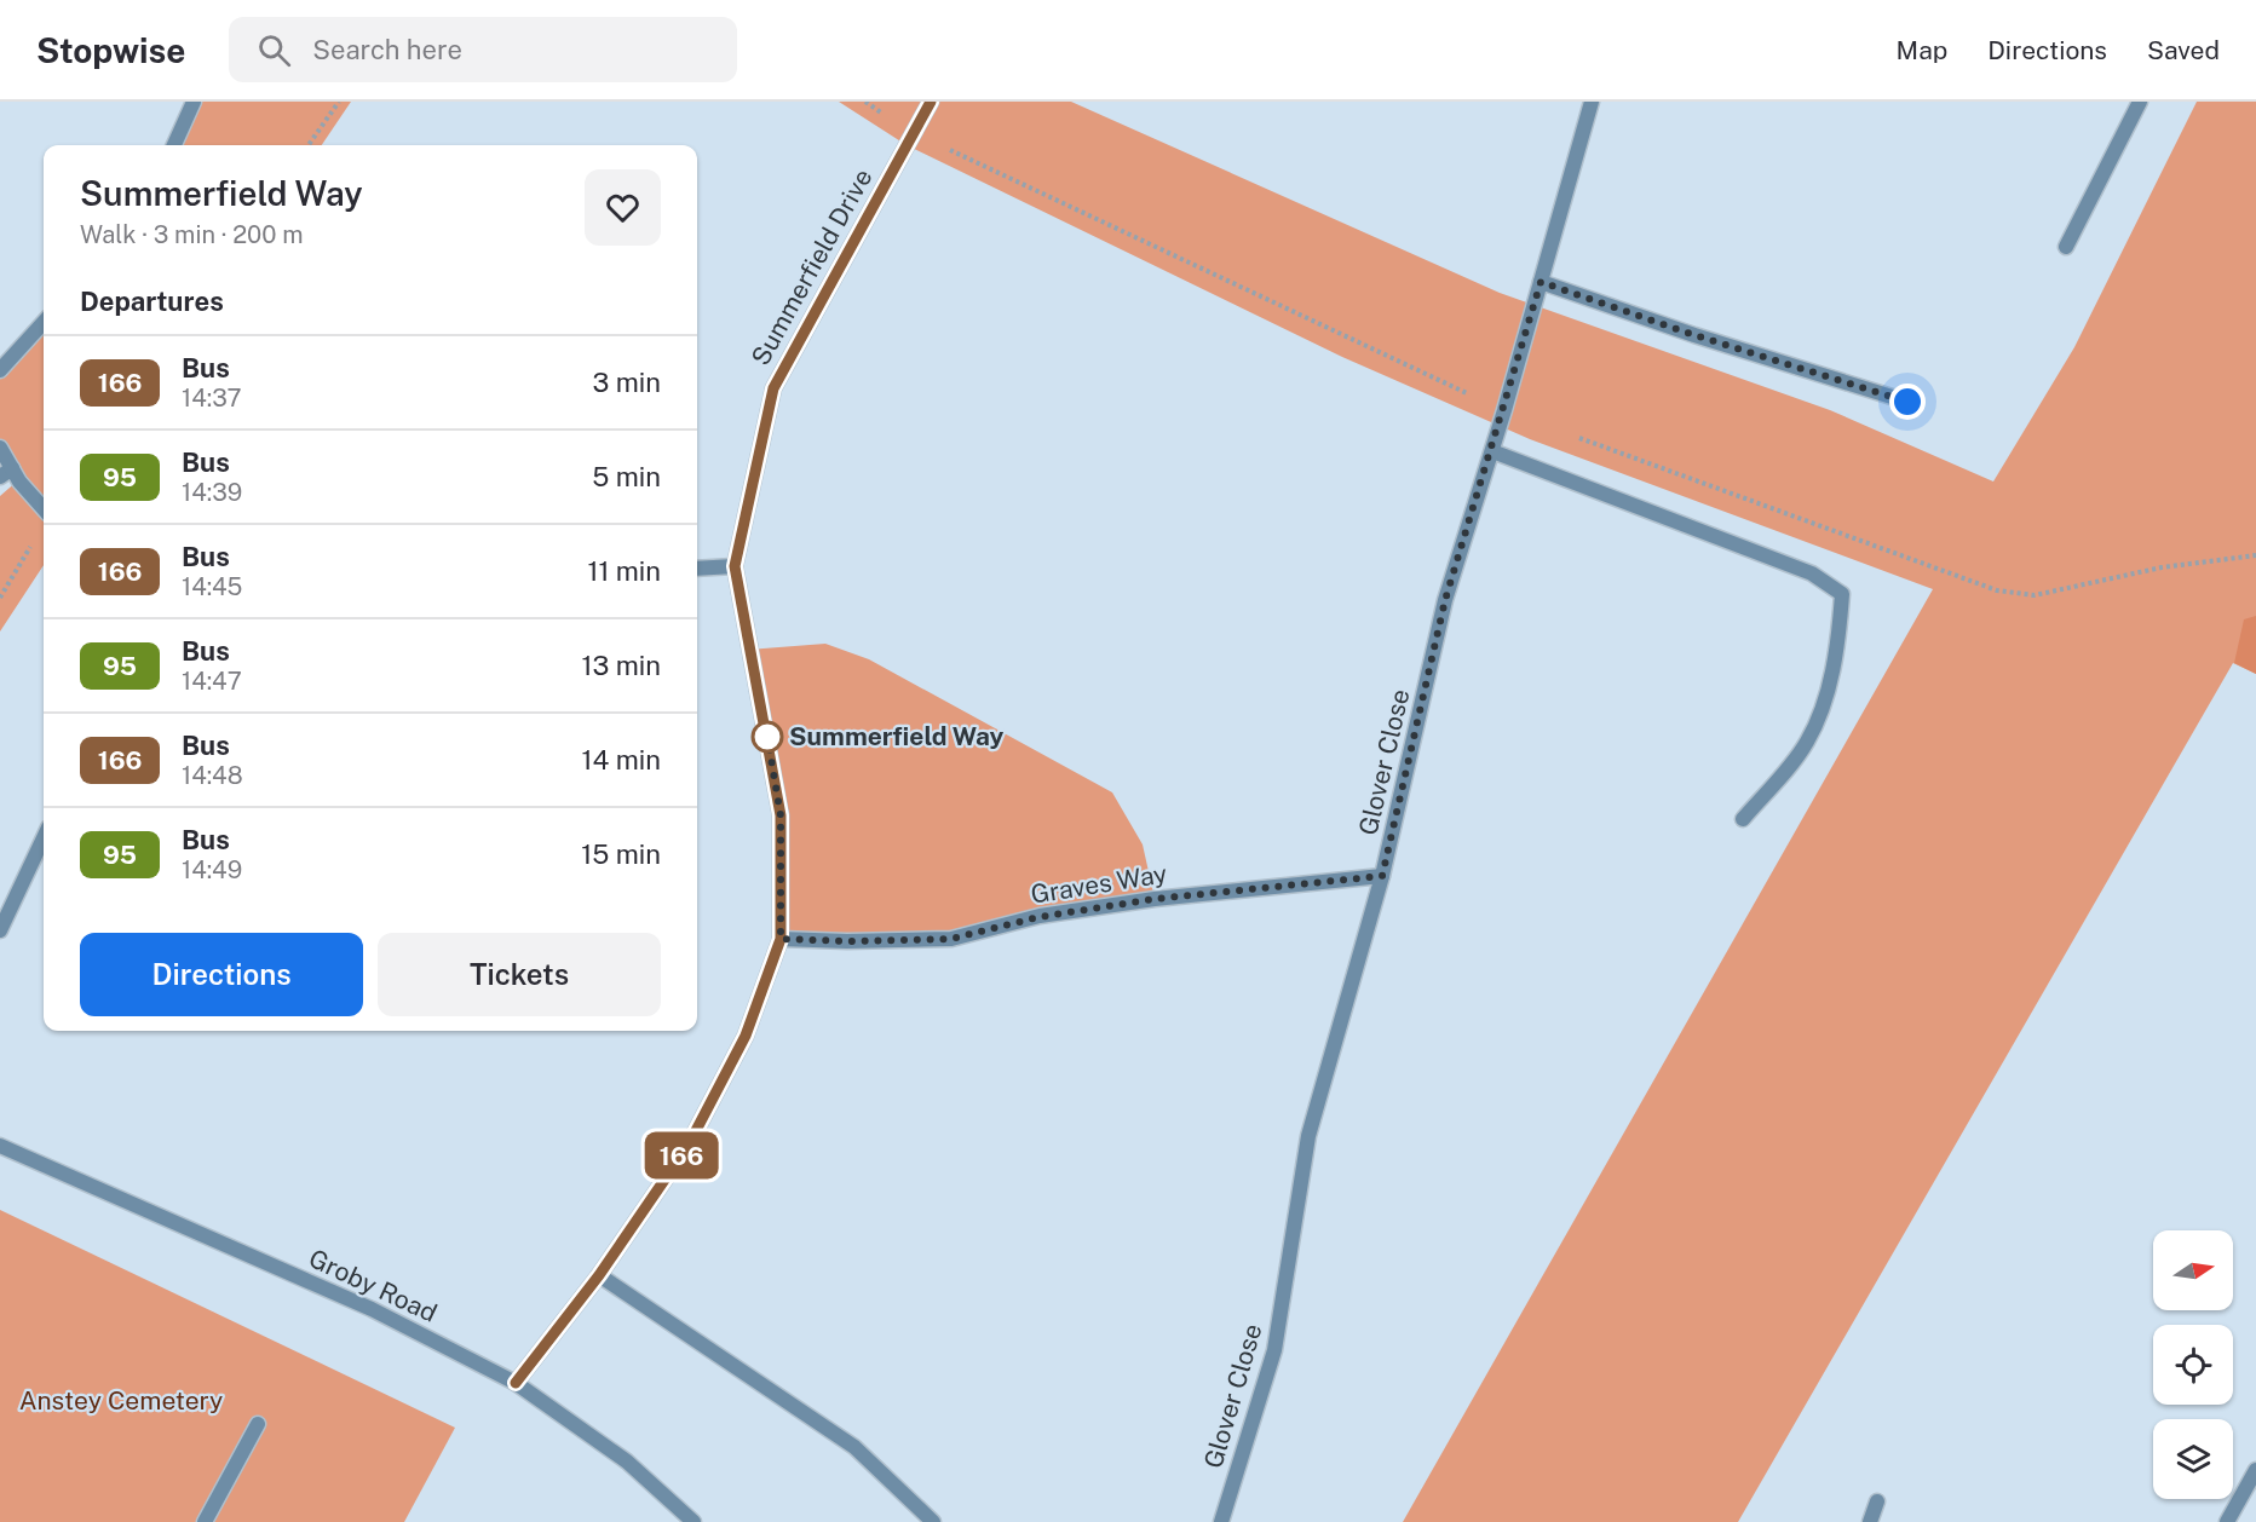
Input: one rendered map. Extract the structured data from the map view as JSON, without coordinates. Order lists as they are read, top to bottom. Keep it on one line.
{"streets":{"street":["Summerfield Drive","Glover Close","Graves Way","Groby Road"]},"crossings":[["Summerfield Drive","Graves Way"],["Summerfield Drive","Groby Road"],["Glover Close","Graves Way"]],"parks":["Anstey Cemetery"],"places":["Summerfield Way"],"lines":["bus line 166"],"north":"right","page":{"header":"Stopwise","search":"Search here","nav":["Map","Directions","Saved"],"on_map":"166","heading":[["Summerfield Way","Walk · 3 min · 200 m"],"Departures"],"list":[{"mark":"166","name":"Bus","note":"14:37","value":"3 min"},{"mark":"95","name":"Bus","note":"14:39","value":"5 min"},{"mark":"166","name":"Bus","note":"14:45","value":"11 min"},{"mark":"95","name":"Bus","note":"14:47","value":"13 min"},{"mark":"166","name":"Bus","note":"14:48","value":"14 min"},{"mark":"95","name":"Bus","note":"14:49","value":"15 min"}],"buttons":["Directions","Tickets"]}}
